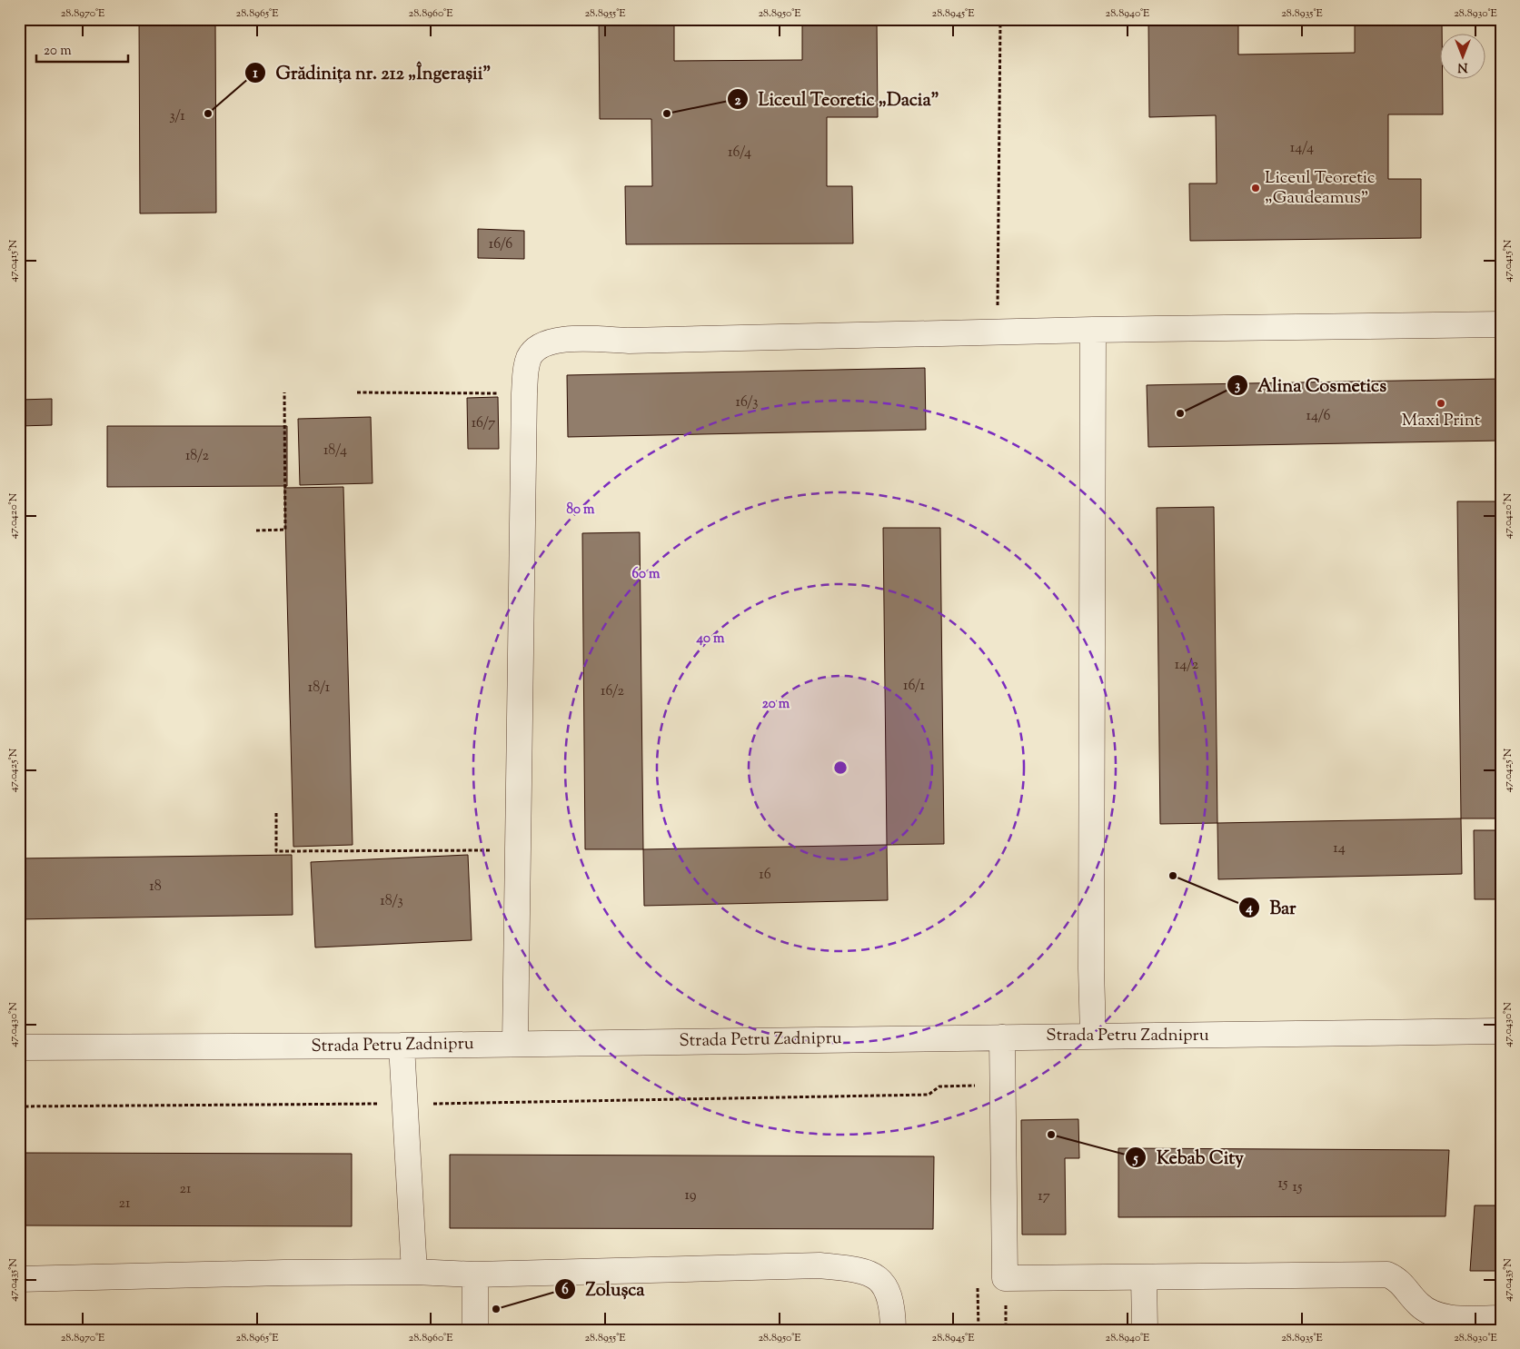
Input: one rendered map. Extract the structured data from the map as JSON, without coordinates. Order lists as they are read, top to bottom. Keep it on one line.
{"streets":{"street":["Strada Petru Zadnipru"]},"places":["Grădinița nr. 212 „Îngerașii”","Liceul Teoretic „Dacia”","Liceul Teoretic „Gaudeamus”","Maxi Print","Alina Cosmetics","Bar","Kebab City","Zolușca"],"house_numbers":["3/1","14/4","16/4","16/6","16/3","14/6","16/7","18/4","18/2","14/2","16/1","18/1","16/2","14","16","18","18/3","15","15","21","19","17","21"],"scale_bar":"20 m","north":"bottom","coordinates":["28.8970°E","28.8965°E","28.8960°E","28.8955°E","28.8950°E","28.8945°E","28.8940°E","28.8935°E","28.8930°E","47.0415°N","47.0420°N","47.0425°N","47.0430°N","47.0435°N"],"rings":["80 m","60 m","40 m","20 m"]}
